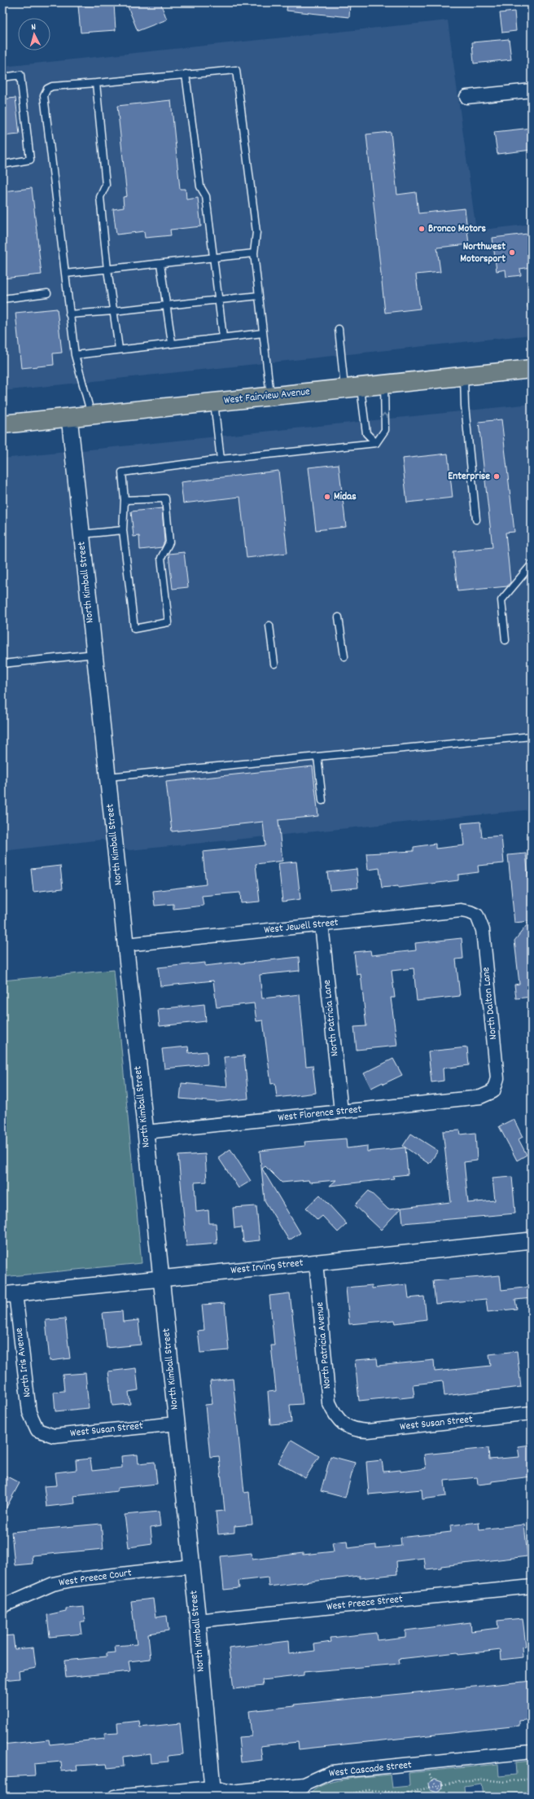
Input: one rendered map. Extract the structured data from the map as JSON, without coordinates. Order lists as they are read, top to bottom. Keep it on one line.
{"streets":{"main road":["West Fairview Avenue"],"street":["North Kimball Street","West Jewell Street","North Dalton Lane","North Patricia Lane","West Florence Street","West Irving Street","North Patricia Avenue","North Iris Avenue","West Susan Street","West Preece Court","West Preece Street","West Cascade Street"]},"crossings":[["West Fairview Avenue","North Kimball Street"],["North Kimball Street","West Jewell Street"],["North Kimball Street","West Florence Street"],["North Kimball Street","West Irving Street"],["North Kimball Street","West Susan Street"],["North Kimball Street","West Preece Court"],["North Kimball Street","West Preece Street"],["North Kimball Street","West Cascade Street"],["West Jewell Street","North Dalton Lane"],["West Jewell Street","North Patricia Lane"],["North Dalton Lane","West Florence Street"],["North Patricia Lane","West Florence Street"],["West Irving Street","North Patricia Avenue"],["West Irving Street","North Iris Avenue"],["North Patricia Avenue","West Susan Street"],["North Iris Avenue","West Susan Street"]],"places":["Bronco Motors","Northwest Motorsport","Enterprise","Midas"],"north":"top"}
